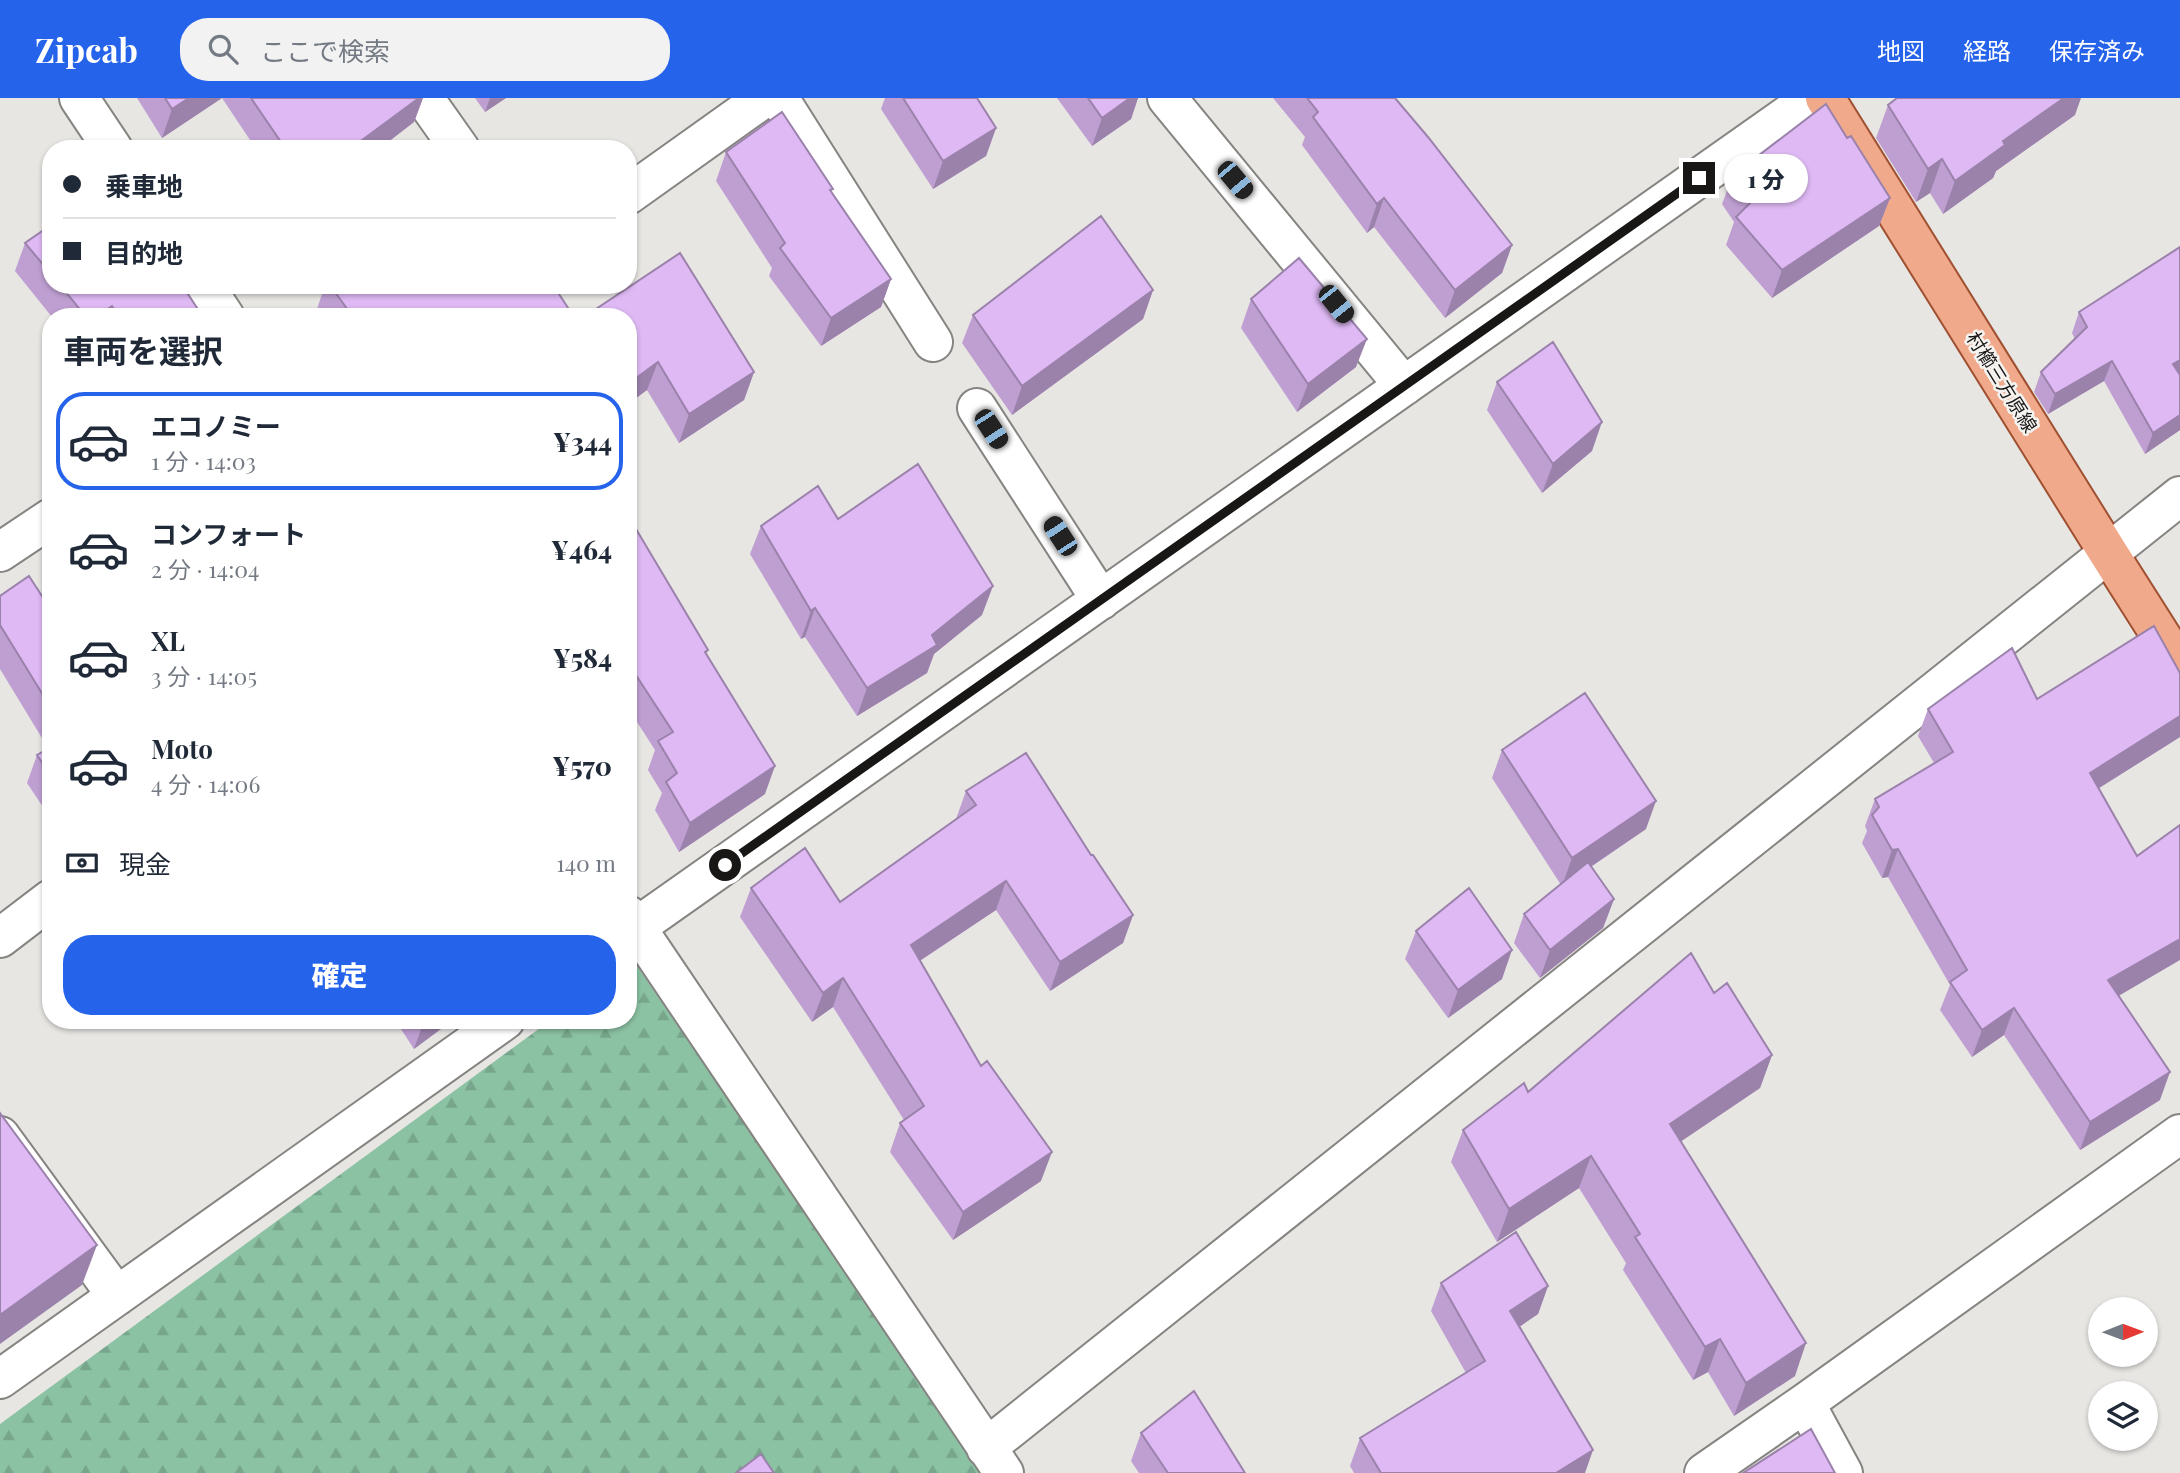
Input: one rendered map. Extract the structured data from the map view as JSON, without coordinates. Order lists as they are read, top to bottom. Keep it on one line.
{"streets":{"main road":["村櫛三方原線"]},"north":"right","page":{"header":"Zipcab","search":"ここで検索","nav":["地図","経路","保存済み"],"banner":["乗車地","目的地"],"bubble":"1 分","heading":"車両を選択","list":[{"name":"エコノミー","note":"1 分 · 14:03","value":"¥344"},{"name":"コンフォート","note":"2 分 · 14:04","value":"¥464"},{"name":"XL","note":"3 分 · 14:05","value":"¥584"},{"name":"Moto","note":"4 分 · 14:06","value":"¥570"}],"pay":["現金","140 m"],"buttons":"確定"}}
